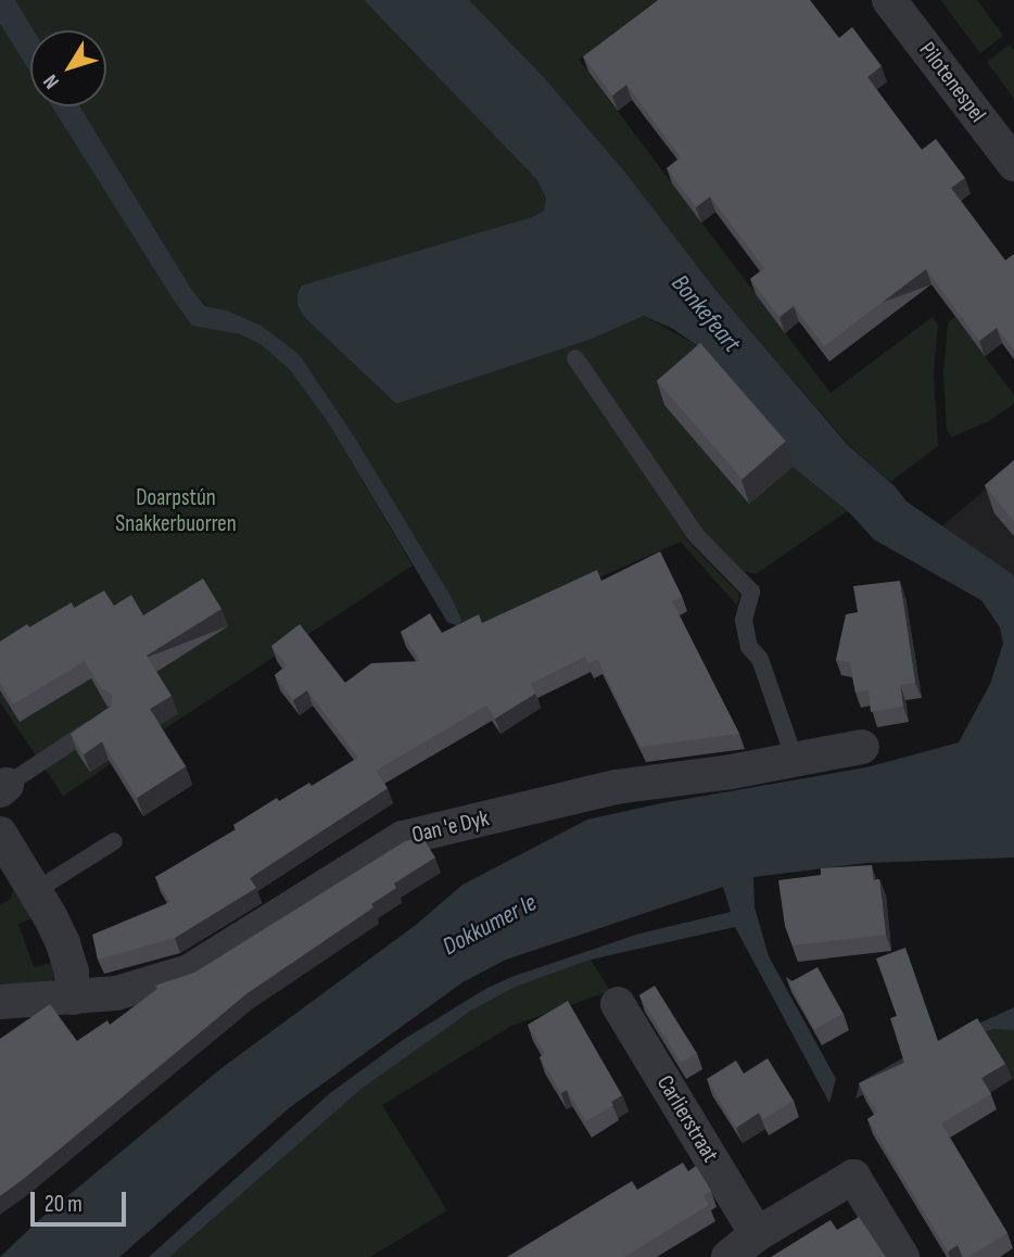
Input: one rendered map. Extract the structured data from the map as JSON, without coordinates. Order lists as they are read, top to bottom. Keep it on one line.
{"streets":{"street":["Pilotenespel","Oan 'e Dyk","Carlierstraat"]},"water":["Bonkefeart","Dokkumer Ie"],"parks":["Doarpstún Snakkerbuorren"],"scale_bar":"20 m","north":"bottom left"}
